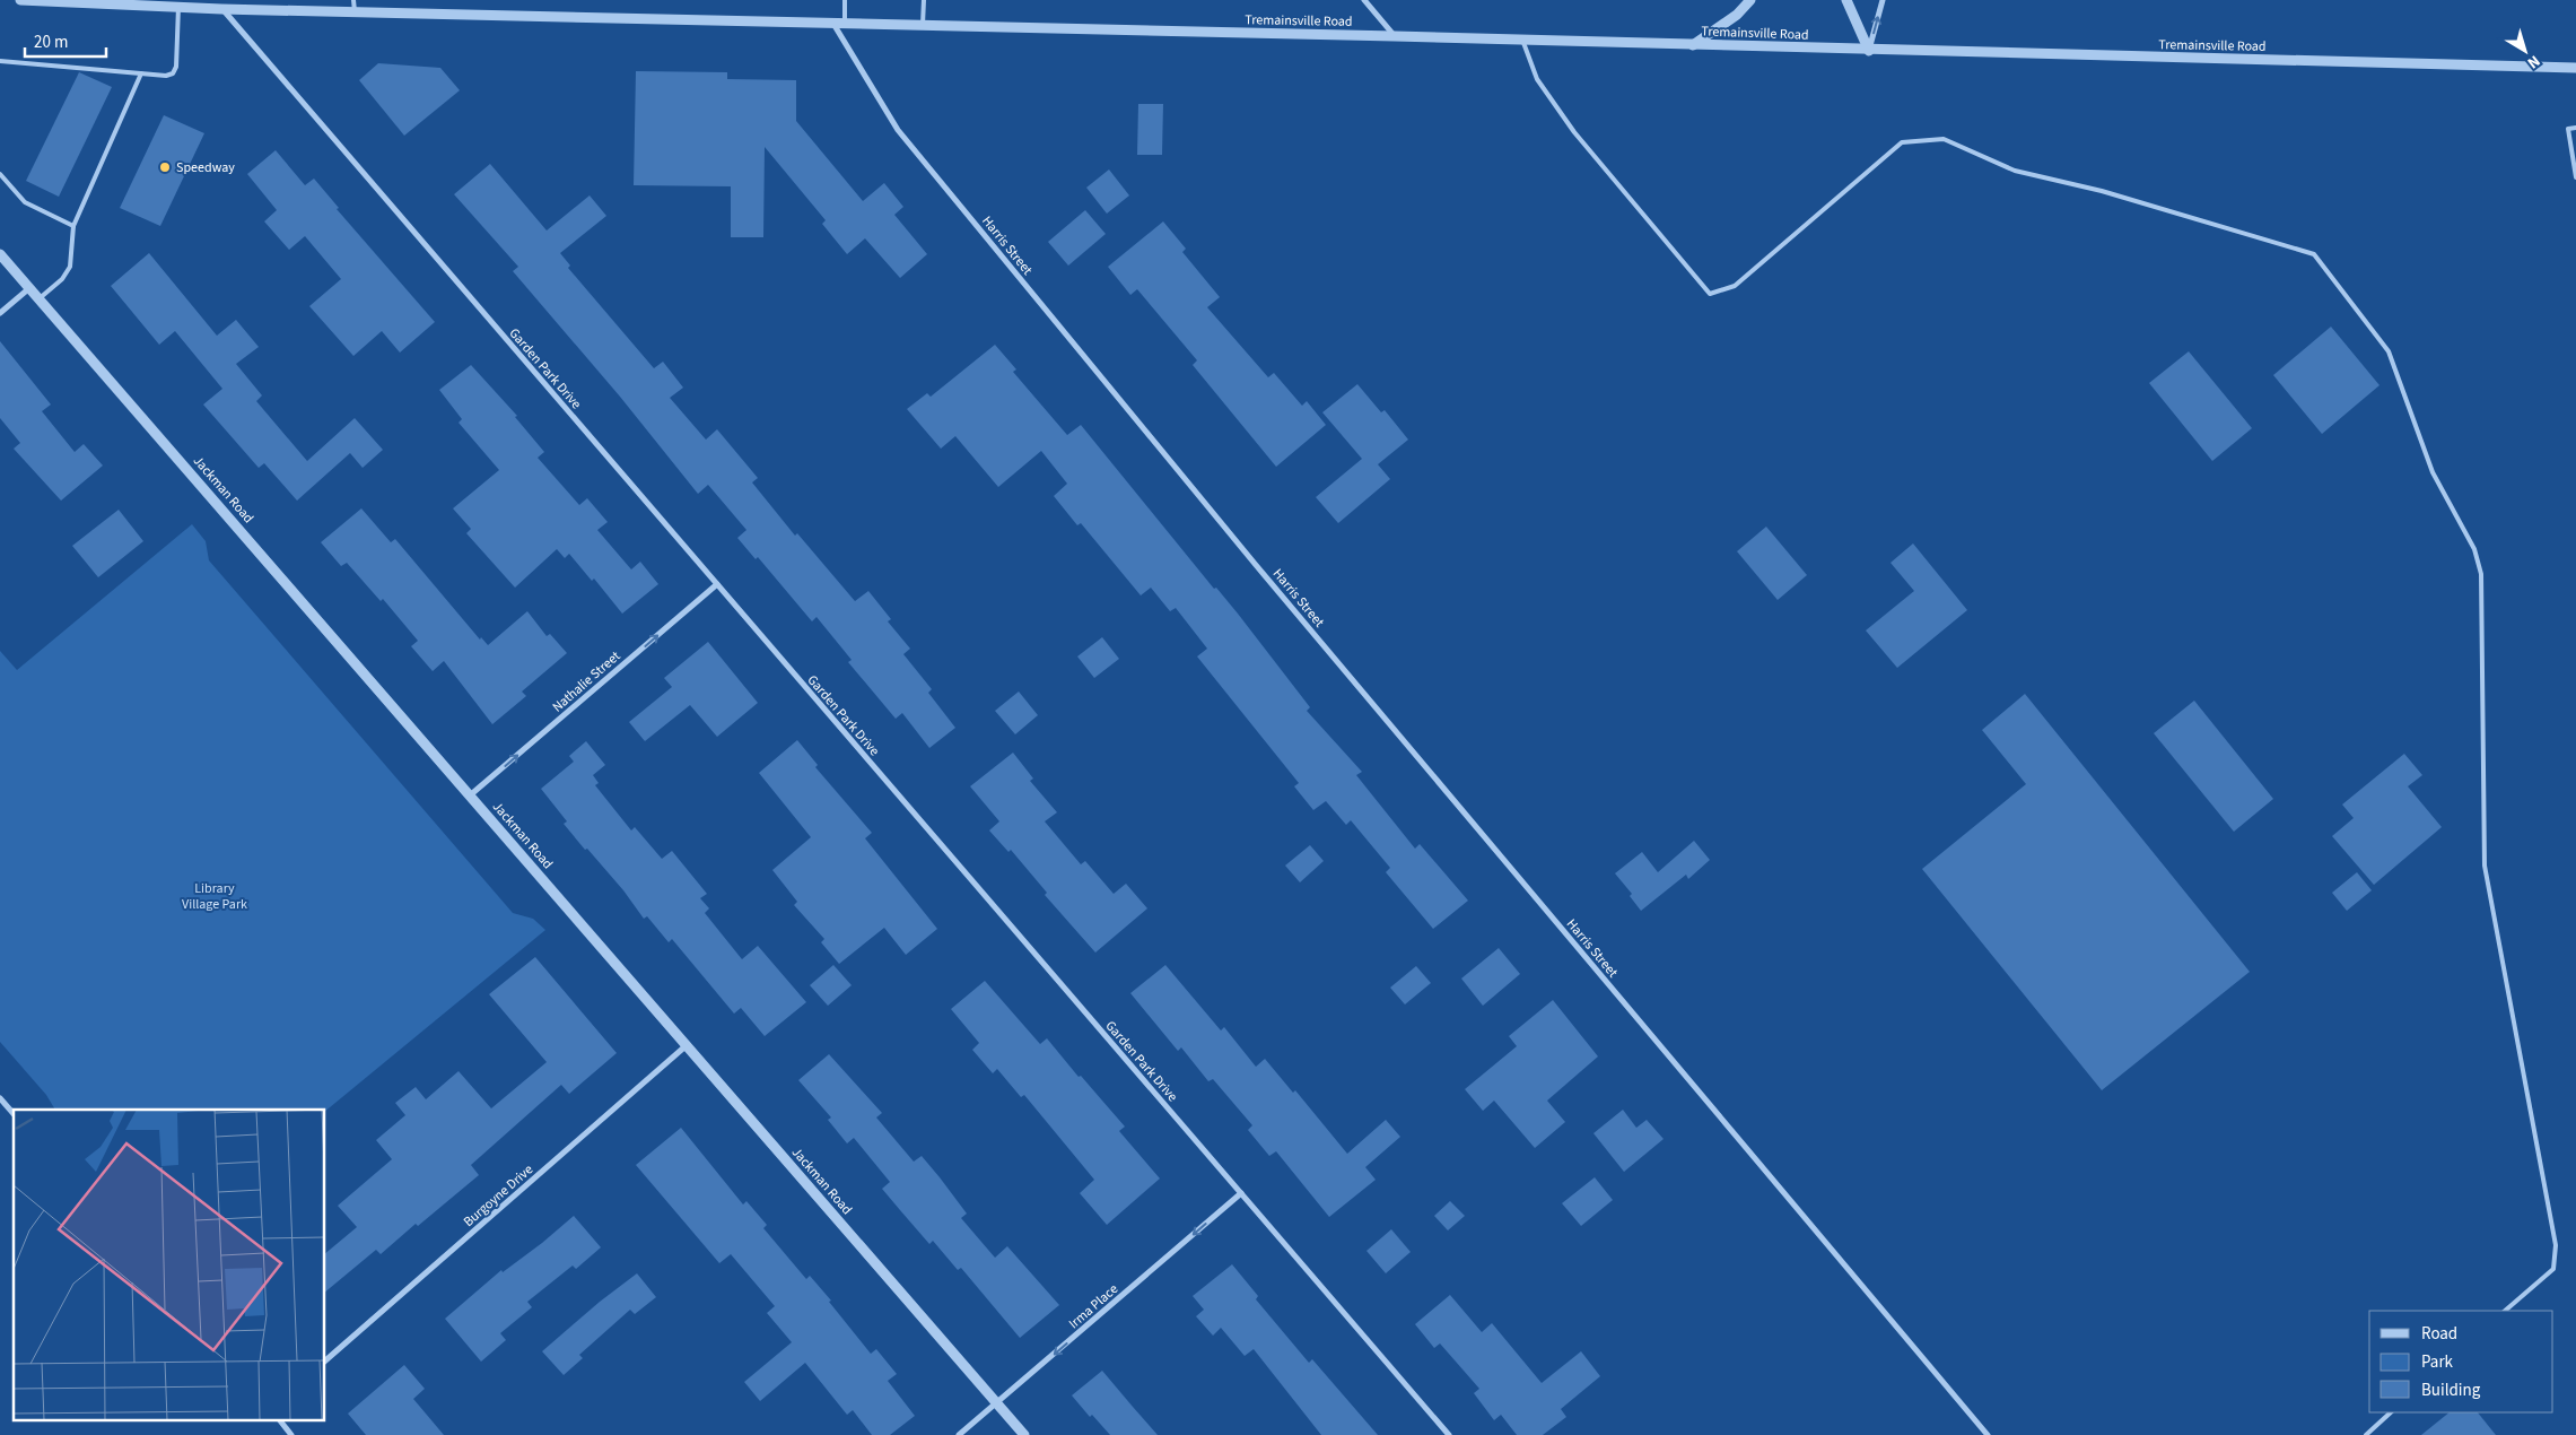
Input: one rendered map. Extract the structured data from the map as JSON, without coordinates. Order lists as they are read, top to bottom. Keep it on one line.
{"streets":{"street":["Tremainsville Road","Harris Street","Garden Park Drive","Jackman Road","Nathalie Street","Burgoyne Drive","Irma Place"]},"crossings":[["Tremainsville Road","Harris Street"],["Tremainsville Road","Garden Park Drive"],["Garden Park Drive","Nathalie Street"],["Garden Park Drive","Irma Place"],["Jackman Road","Nathalie Street"],["Jackman Road","Burgoyne Drive"],["Jackman Road","Irma Place"]],"one_way":["Nathalie Street","Irma Place"],"parks":["Library Village Park"],"places":["Speedway"],"legend":["Road","Park","Building"],"scale_bar":"20 m","north":"bottom right"}
